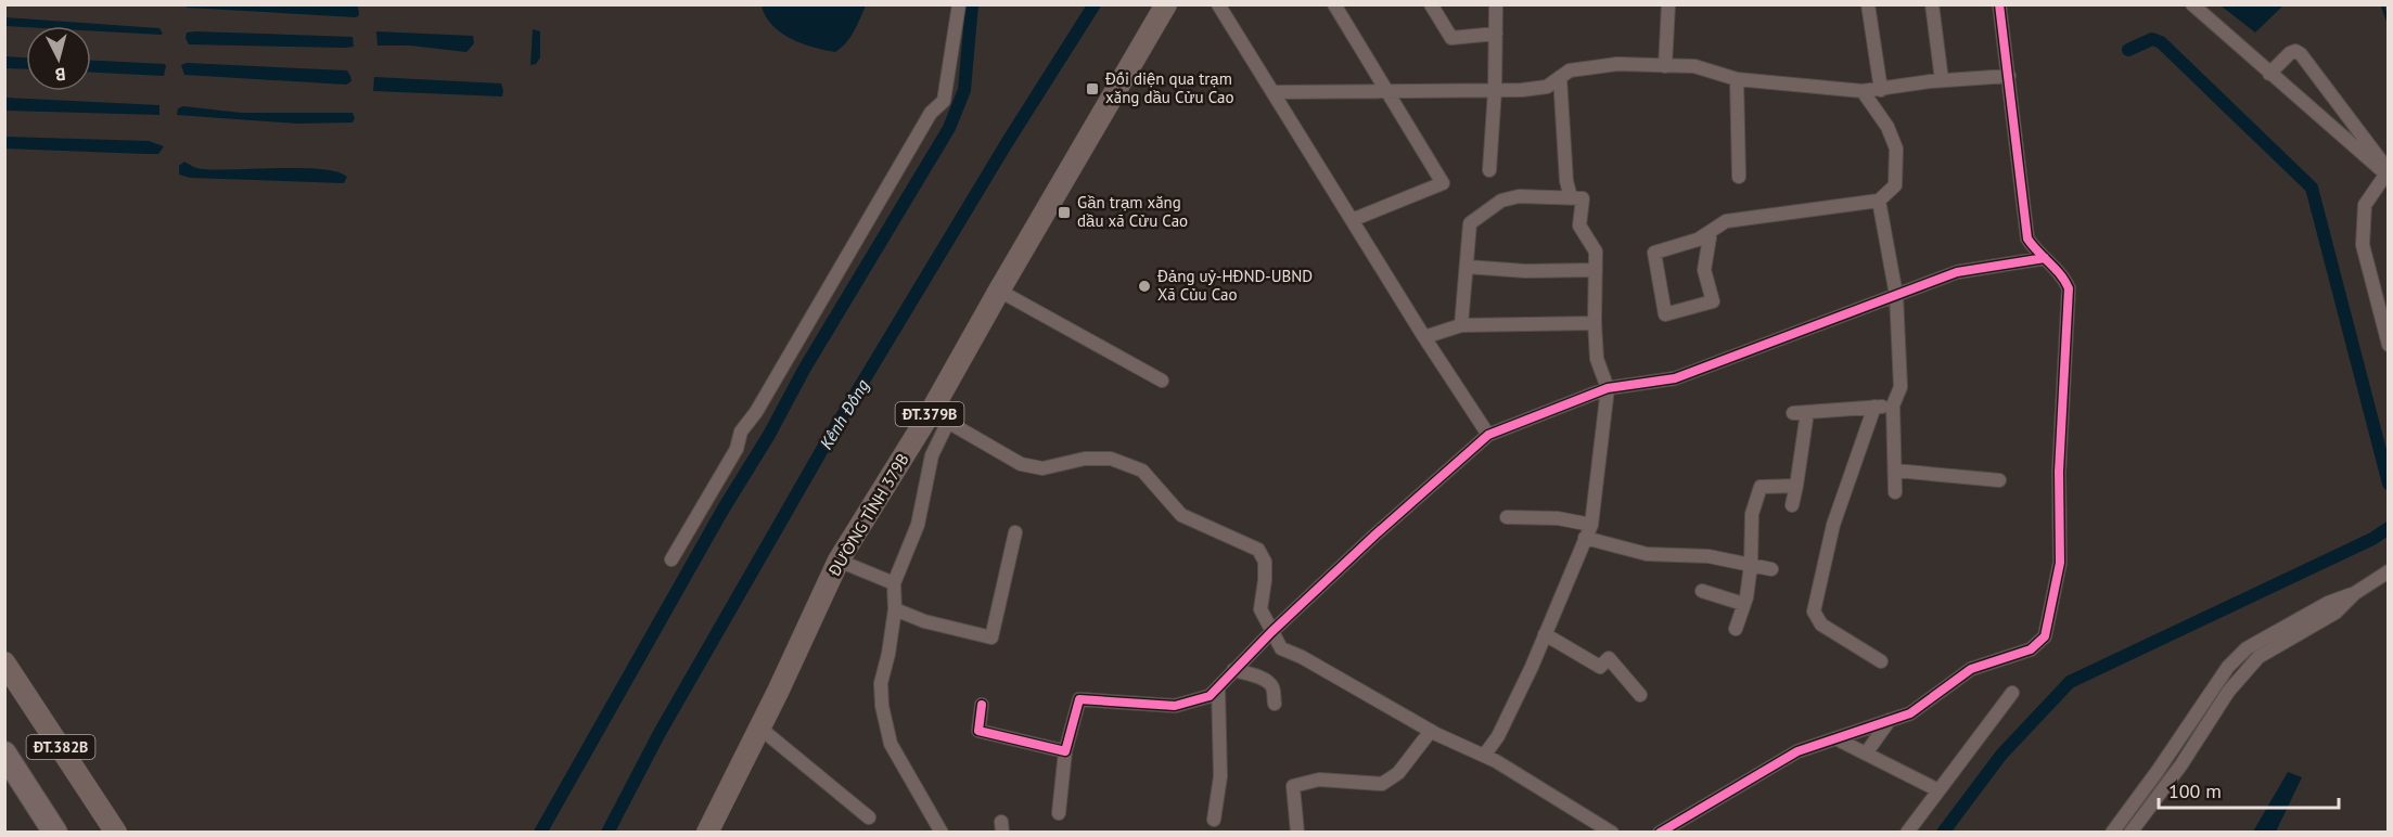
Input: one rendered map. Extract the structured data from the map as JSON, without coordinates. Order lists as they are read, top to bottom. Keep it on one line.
{"streets":{"main road":["ĐT.379B","ĐƯỜNG TỈNH 379B","ĐT.382B"]},"water":["Kênh Đông"],"places":{"transit":["Đối diện qua trạm xăng dầu Cửu Cao","Gần trạm xăng dầu xã Cửu Cao"],"other":["Đảng uỷ-HĐND-UBND Xã Củu Cao"]},"scale_bar":"100 m","north":"bottom"}
